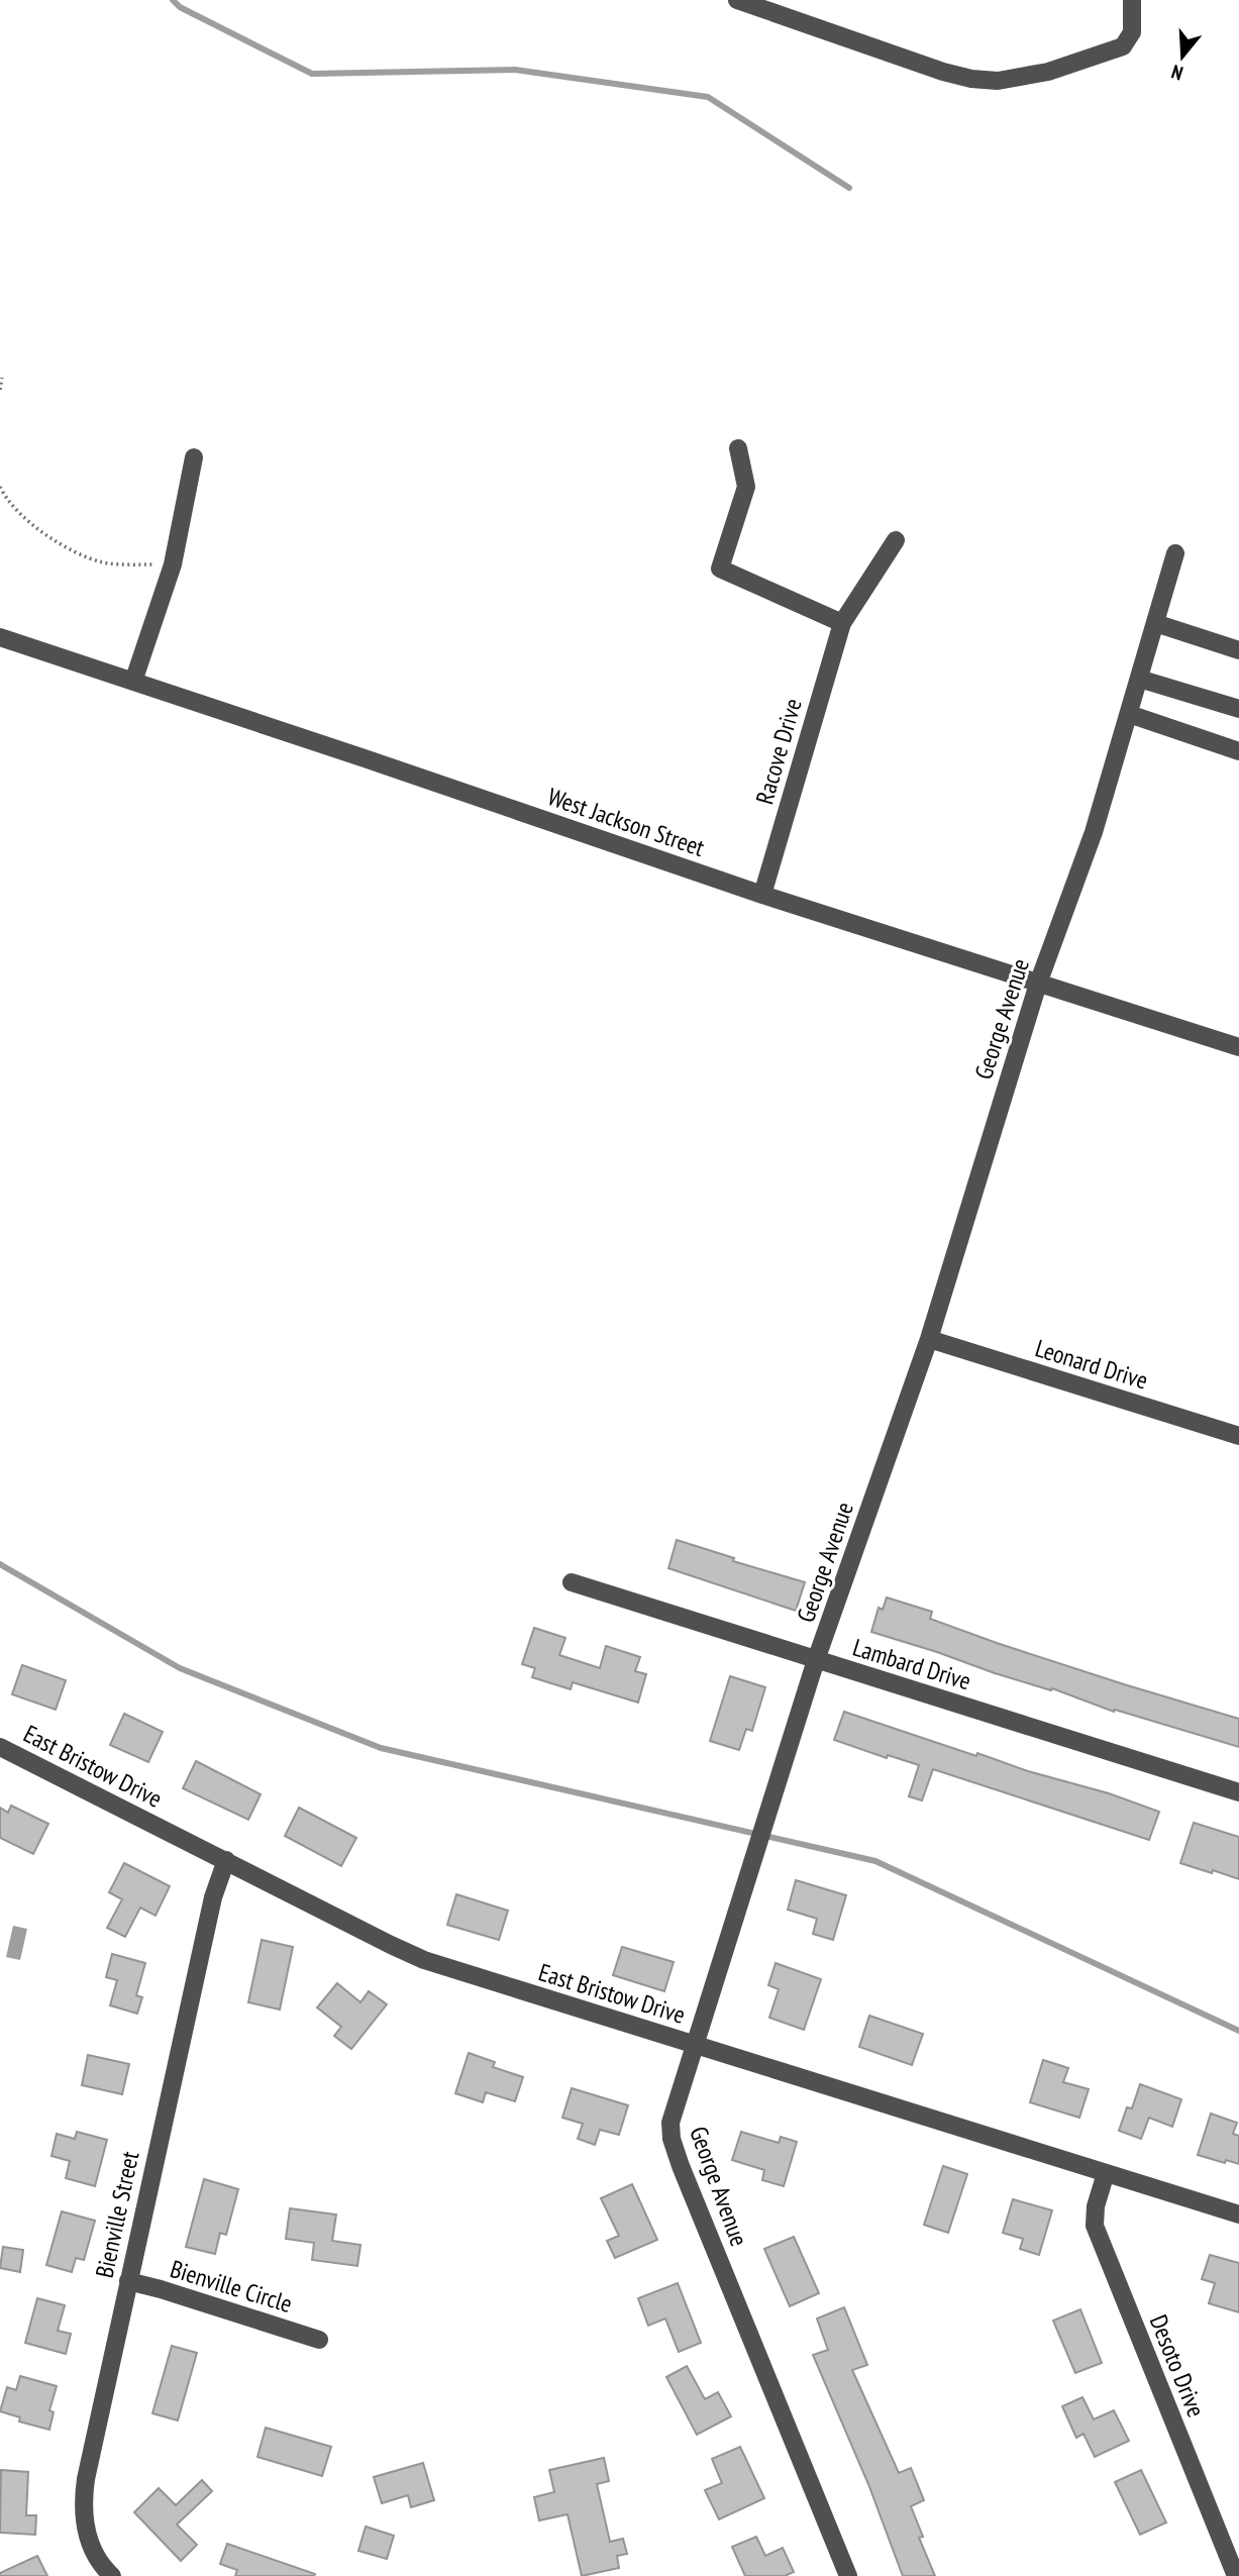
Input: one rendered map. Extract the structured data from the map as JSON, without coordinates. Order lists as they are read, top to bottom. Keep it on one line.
{"streets":{"street":["Racove Drive","West Jackson Street","George Avenue","Leonard Drive","Lambard Drive","East Bristow Drive","Bienville Street","Bienville Circle","Desoto Drive"]},"crossings":[["Racove Drive","West Jackson Street"],["West Jackson Street","George Avenue"],["George Avenue","Leonard Drive"],["George Avenue","Lambard Drive"],["George Avenue","East Bristow Drive"],["East Bristow Drive","Bienville Street"],["East Bristow Drive","Desoto Drive"],["Bienville Street","Bienville Circle"]],"north":"bottom"}
